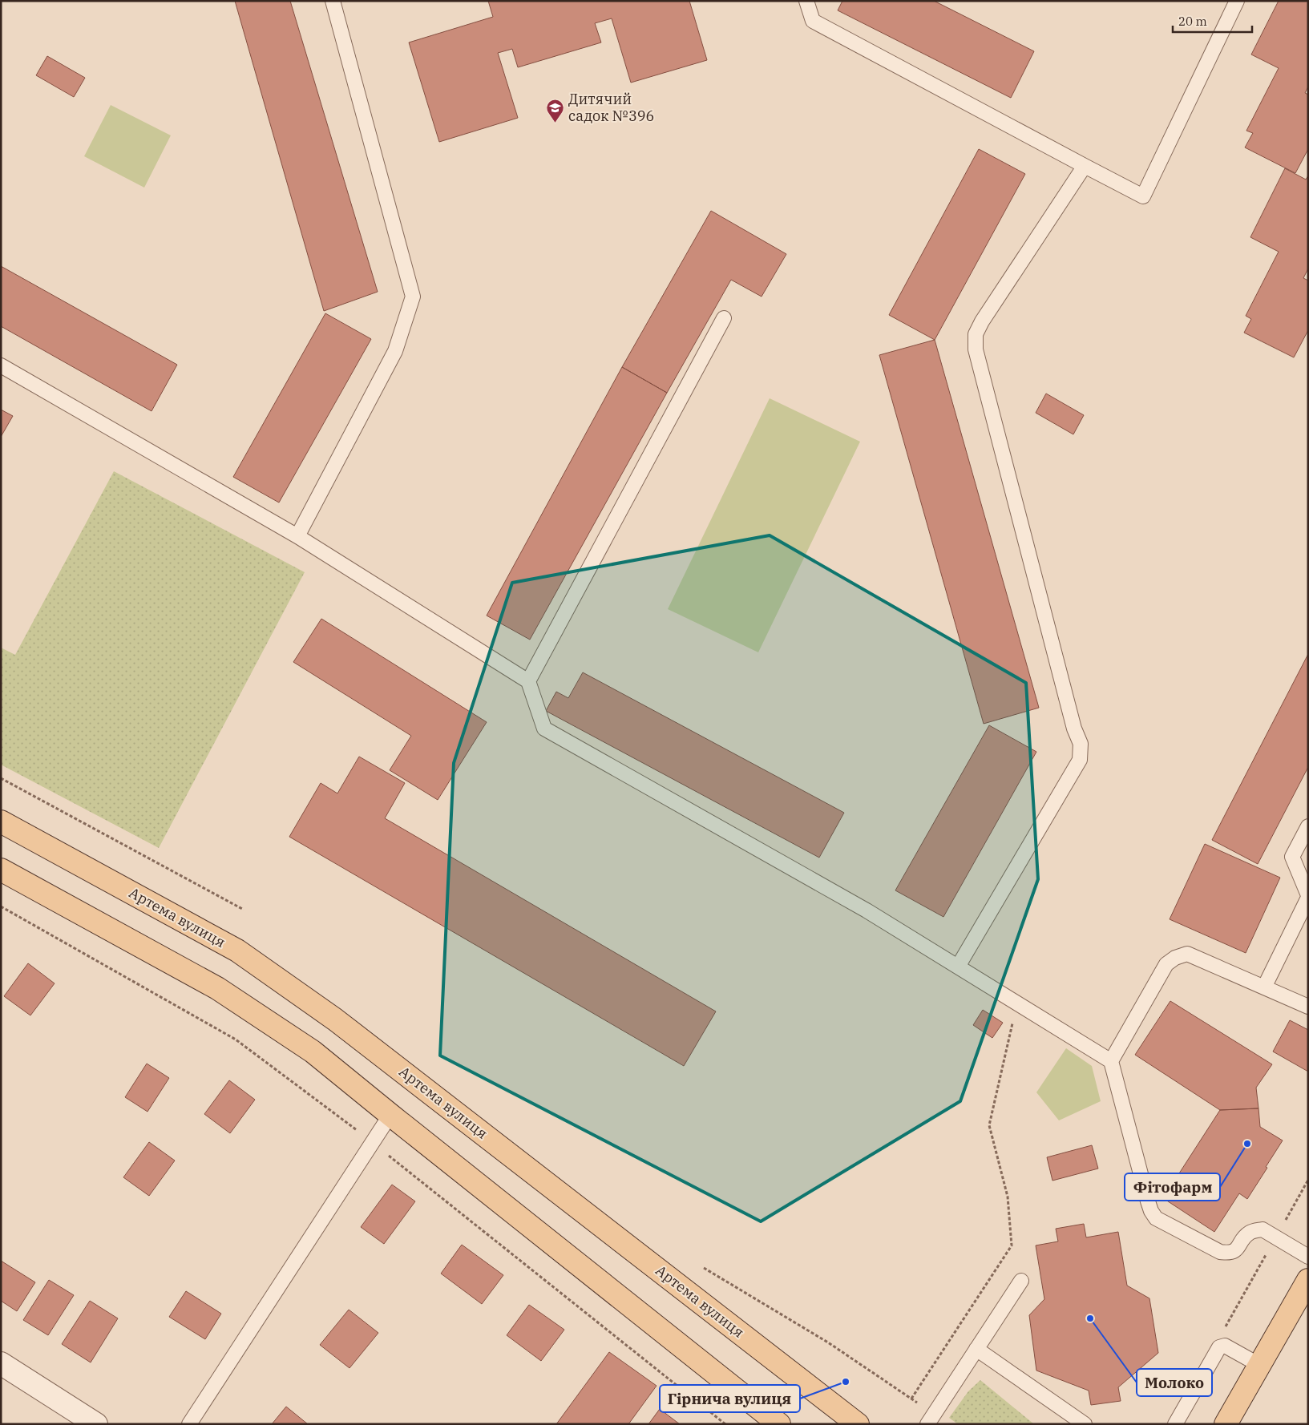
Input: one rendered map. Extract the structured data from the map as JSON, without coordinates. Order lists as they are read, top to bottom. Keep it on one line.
{"streets":{"main road":["Артема вулиця"]},"places":{"school or university":["Дитячий садок №396"],"other":["Фітофарм","Молоко","Гірнича вулиця"]},"scale_bar":"20 m"}
